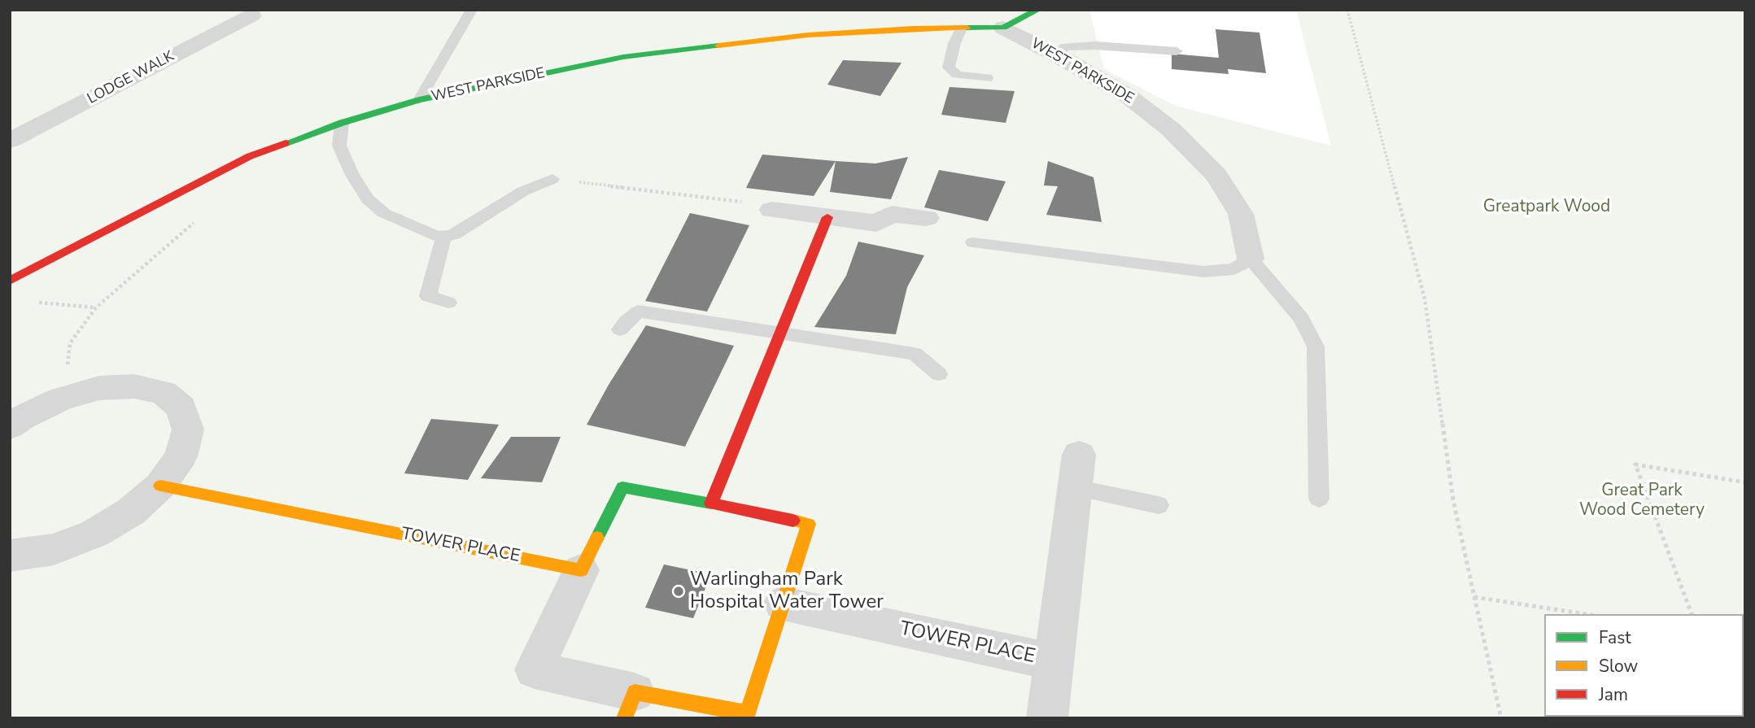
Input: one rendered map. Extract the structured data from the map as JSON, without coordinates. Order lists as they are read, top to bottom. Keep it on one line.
{"streets":{"street":["WEST PARKSIDE","LODGE WALK","TOWER PLACE"]},"parks":["Greatpark Wood","Great Park Wood Cemetery"],"places":["Warlingham Park Hospital Water Tower"],"legend":["Fast","Slow","Jam"]}
